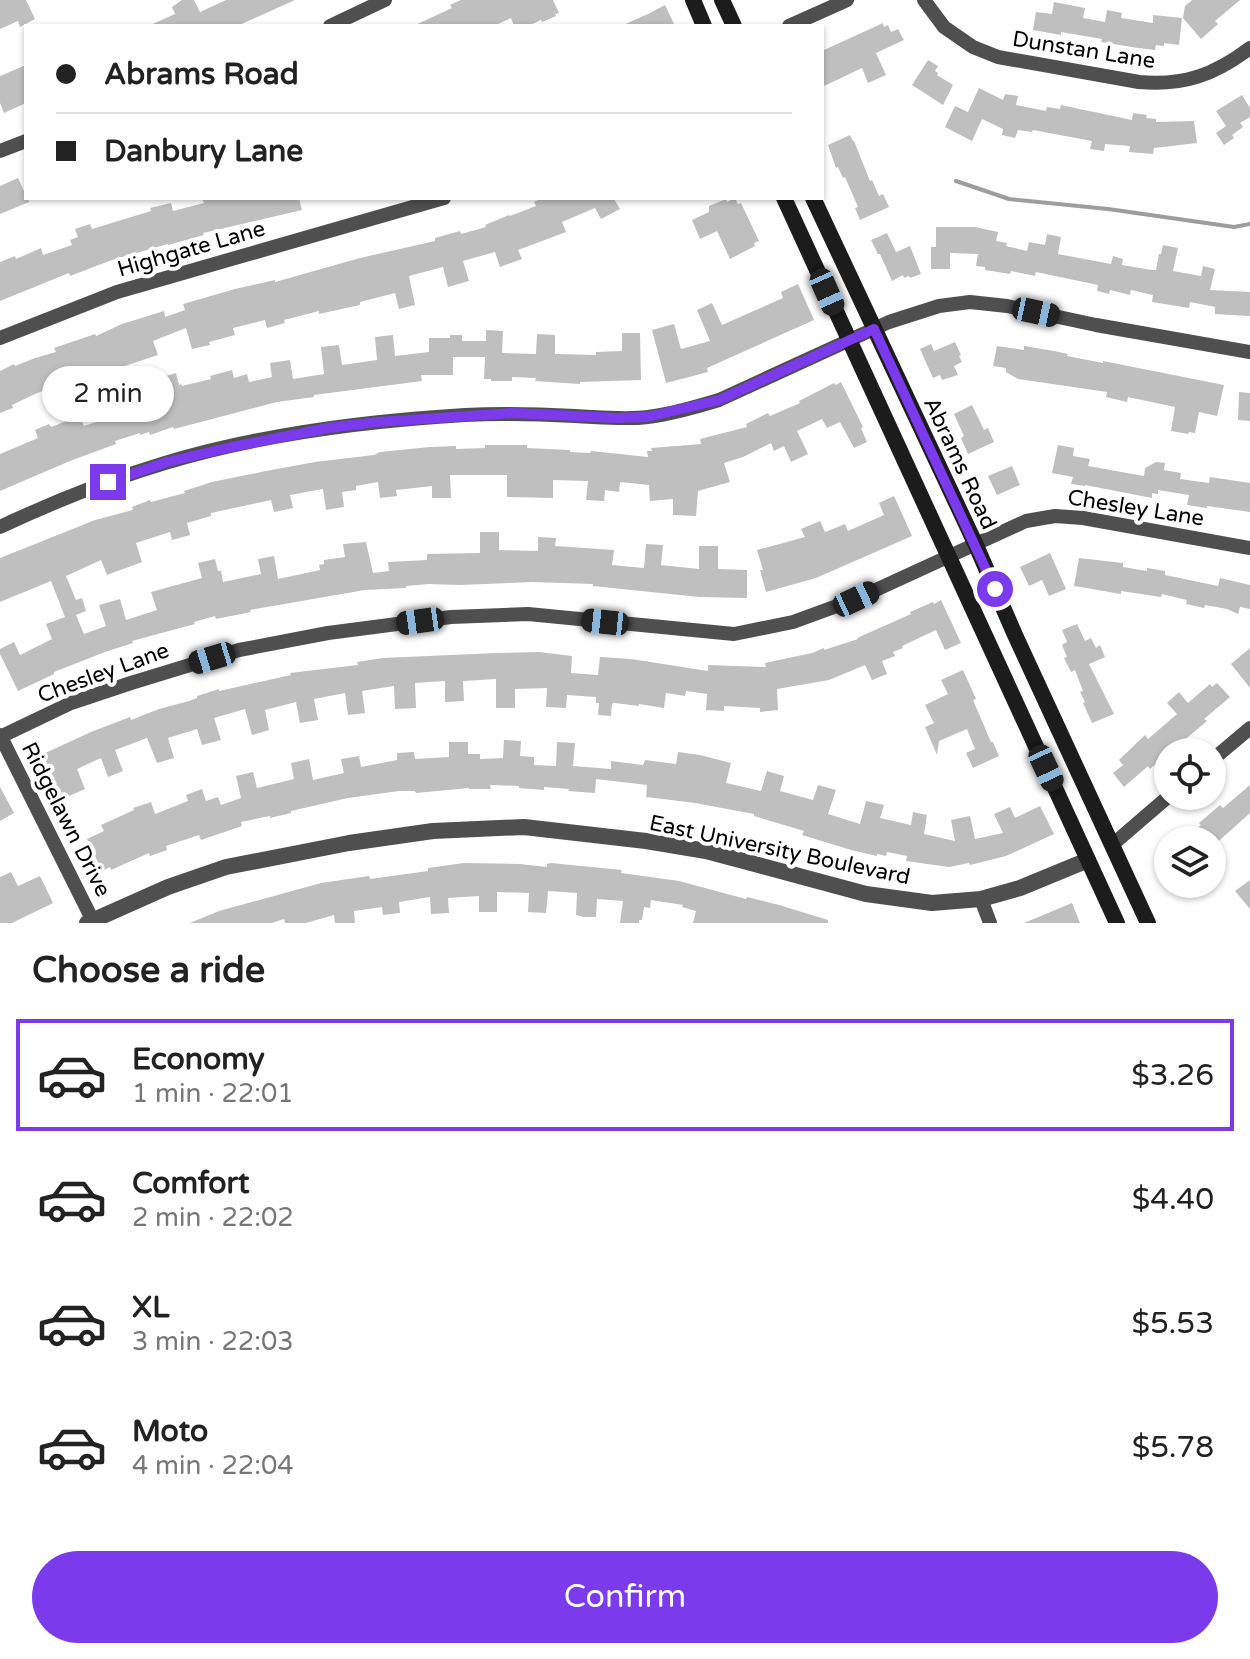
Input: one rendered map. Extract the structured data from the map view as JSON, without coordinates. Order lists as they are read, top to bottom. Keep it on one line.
{"streets":{"main road":["Abrams Road"],"street":["Dunstan Lane","Highgate Lane","Chesley Lane","Ridgelawn Drive","East University Boulevard"]},"crossings":[["Abrams Road","Chesley Lane"],["Chesley Lane","Ridgelawn Drive"],["Ridgelawn Drive","East University Boulevard"]],"page":{"banner":["Abrams Road","Danbury Lane"],"bubble":"2 min","heading":"Choose a ride","list":[{"name":"Economy","note":"1 min · 22:01","value":"$3.26"},{"name":"Comfort","note":"2 min · 22:02","value":"$4.40"},{"name":"XL","note":"3 min · 22:03","value":"$5.53"},{"name":"Moto","note":"4 min · 22:04","value":"$5.78"}],"buttons":"Confirm"}}
